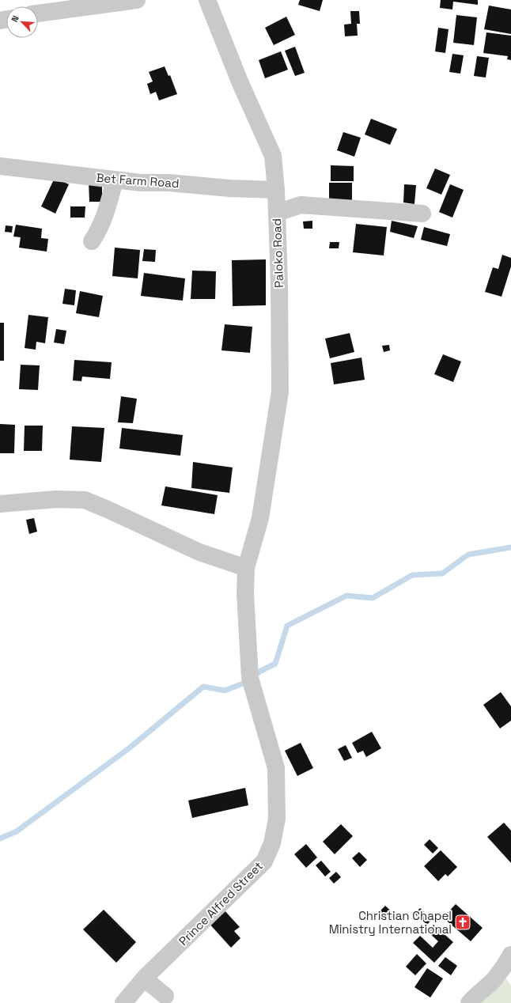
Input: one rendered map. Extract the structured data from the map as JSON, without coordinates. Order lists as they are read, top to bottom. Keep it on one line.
{"streets":{"street":["Bet Farm Road","Paloko Road","Prince Alfred Street"]},"crossings":[["Bet Farm Road","Paloko Road"],["Paloko Road","Prince Alfred Street"]],"places":{"church":["Christian Chapel Ministry International"]},"north":"top left"}
